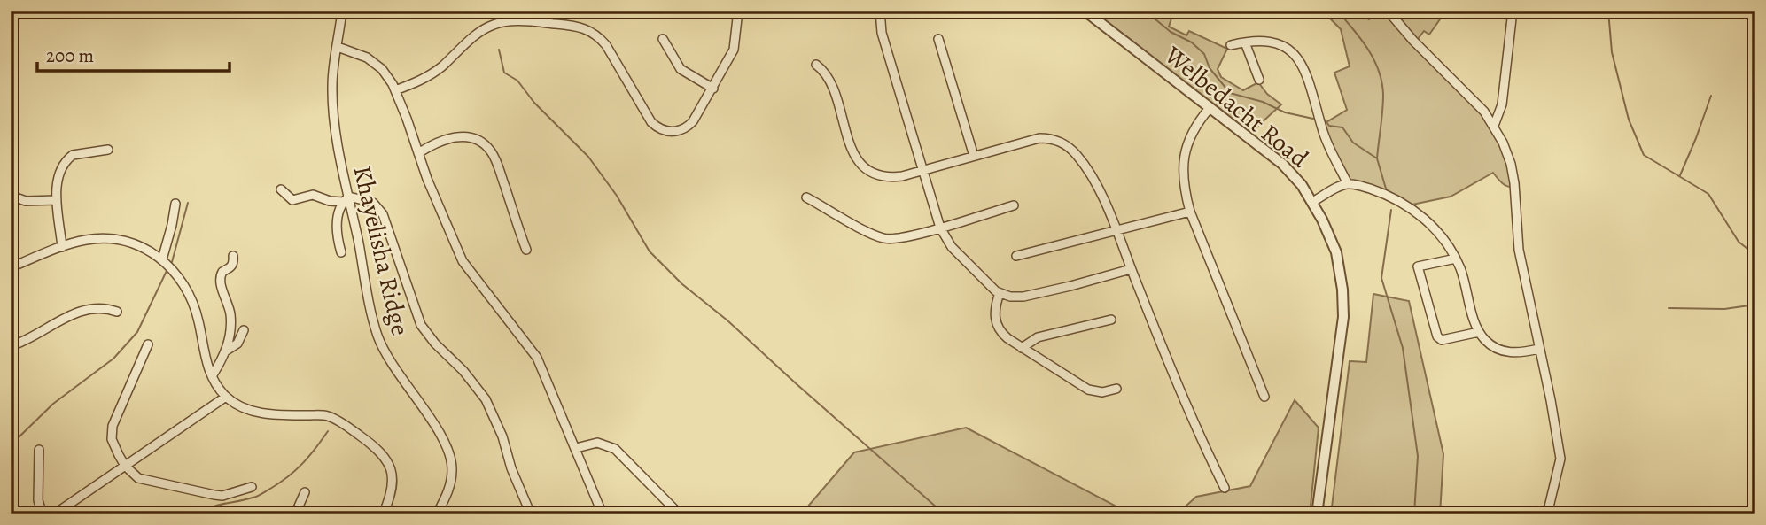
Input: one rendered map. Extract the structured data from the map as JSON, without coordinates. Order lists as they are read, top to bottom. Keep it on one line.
{"streets":{"street":["Welbedacht Road","Khayelisha Ridge"]},"scale_bar":"200 m"}
